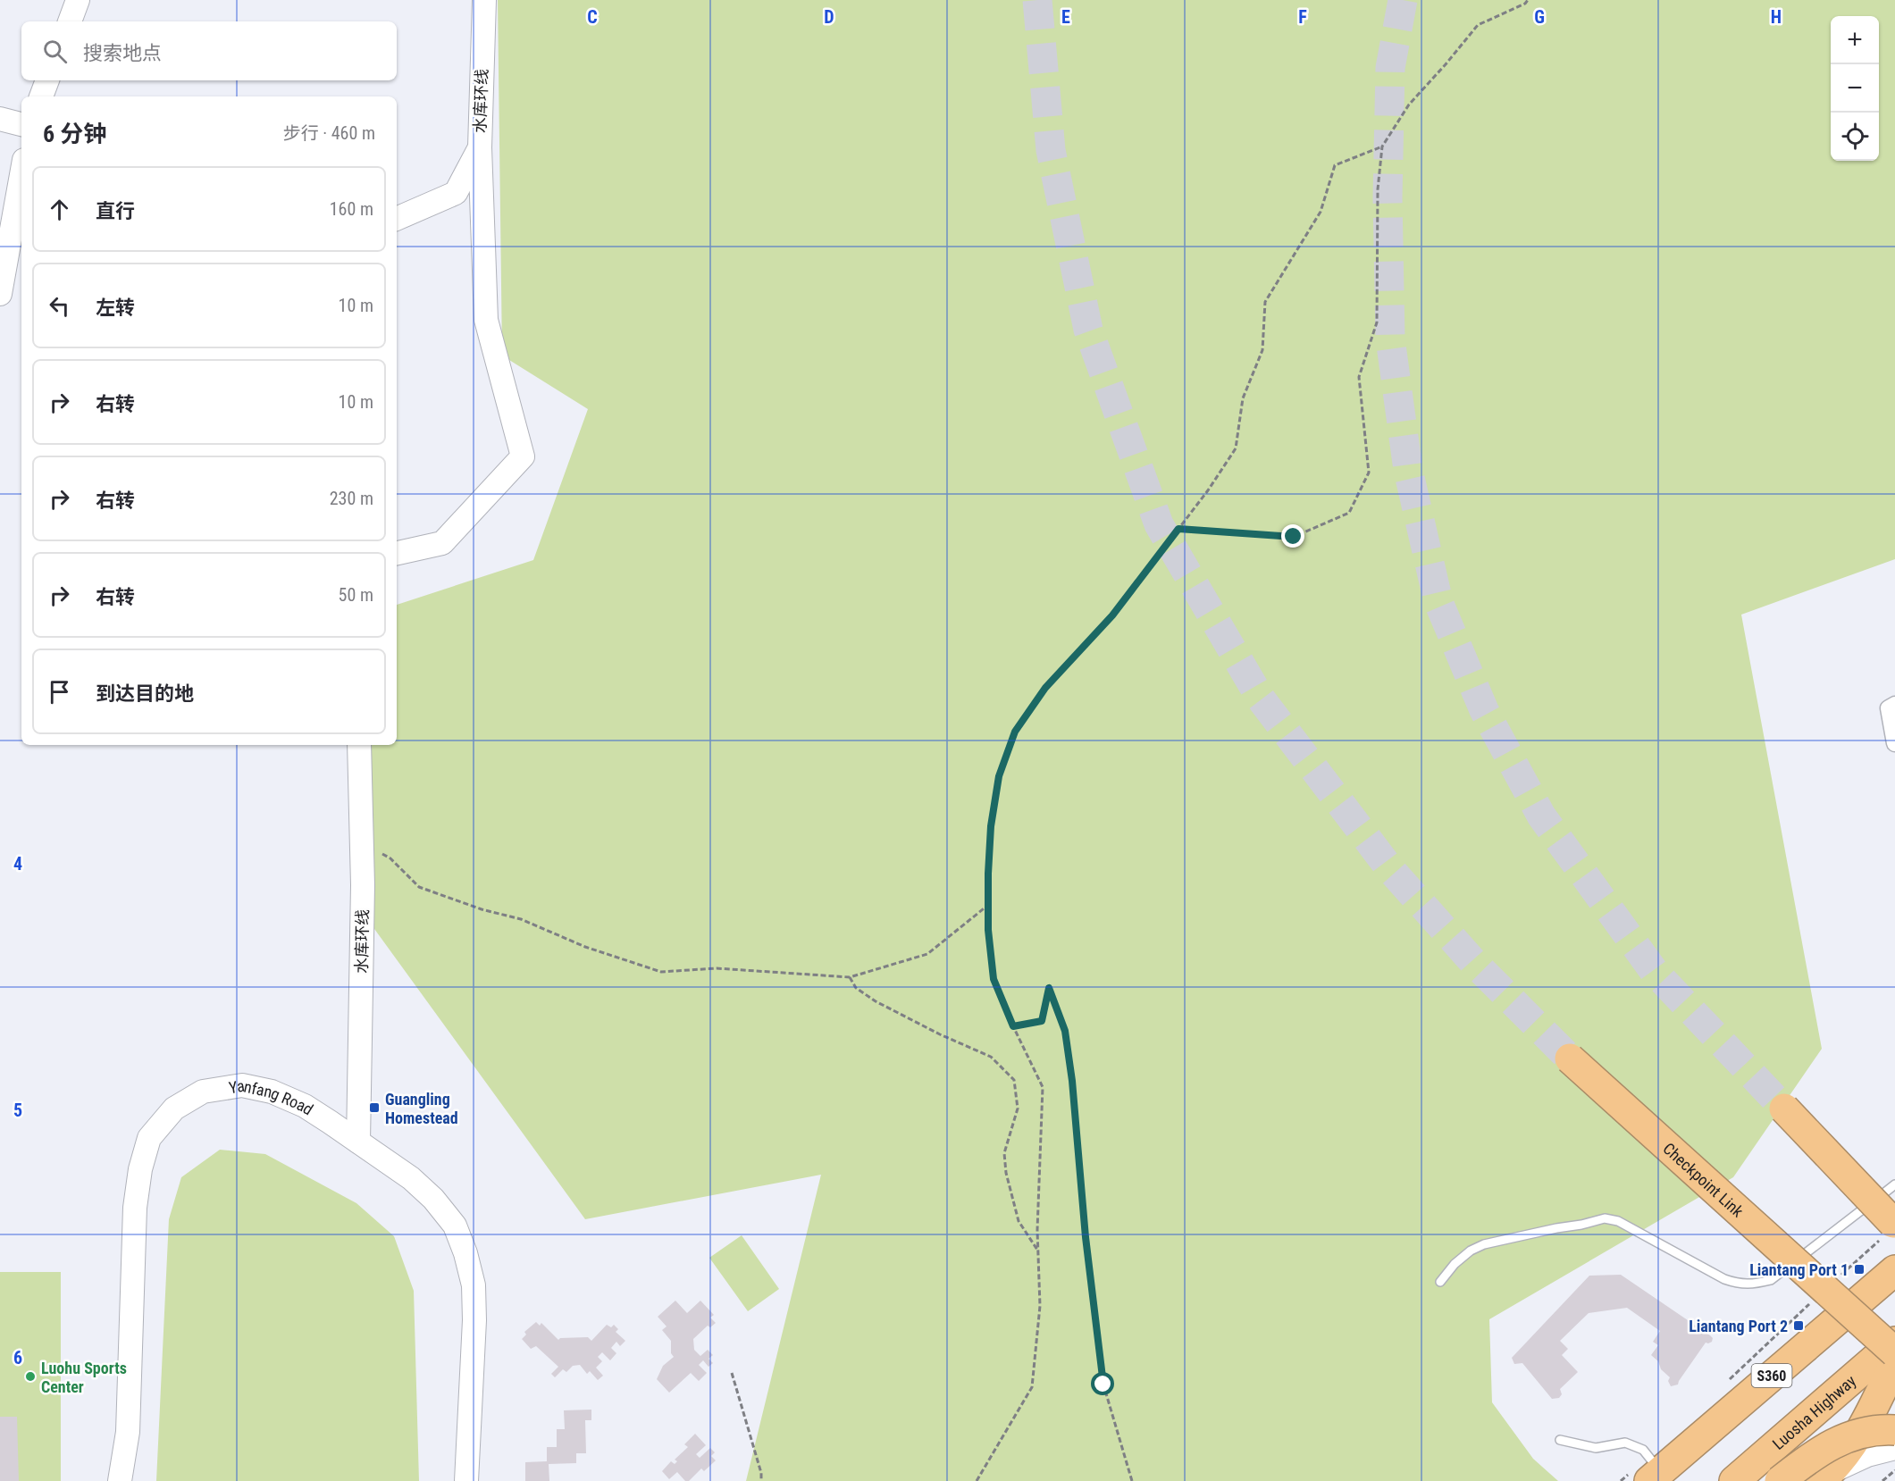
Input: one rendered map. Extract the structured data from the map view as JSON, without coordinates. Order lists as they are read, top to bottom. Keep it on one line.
{"streets":{"highway":["Checkpoint Link","S360","Luosha Highway"],"street":["水库环线","Yanfang Road"]},"crossings":[["水库环线","Yanfang Road"]],"places":{"transit":["Guangling Homestead","Liantang Port 1","Liantang Port 2"],"other":["Luohu Sports Center"]},"page":{"map_buttons":["+","−"],"search":"搜索地点","heading":["6 分钟","步行 · 460 m"],"list":[["直行","160 m"],["左转","10 m"],["右转","10 m"],["右转","230 m"],["右转","50 m"],"到达目的地"]},"grid":{"columns":["C","D","E","F","G","H"],"rows":["4","5","6"]}}
